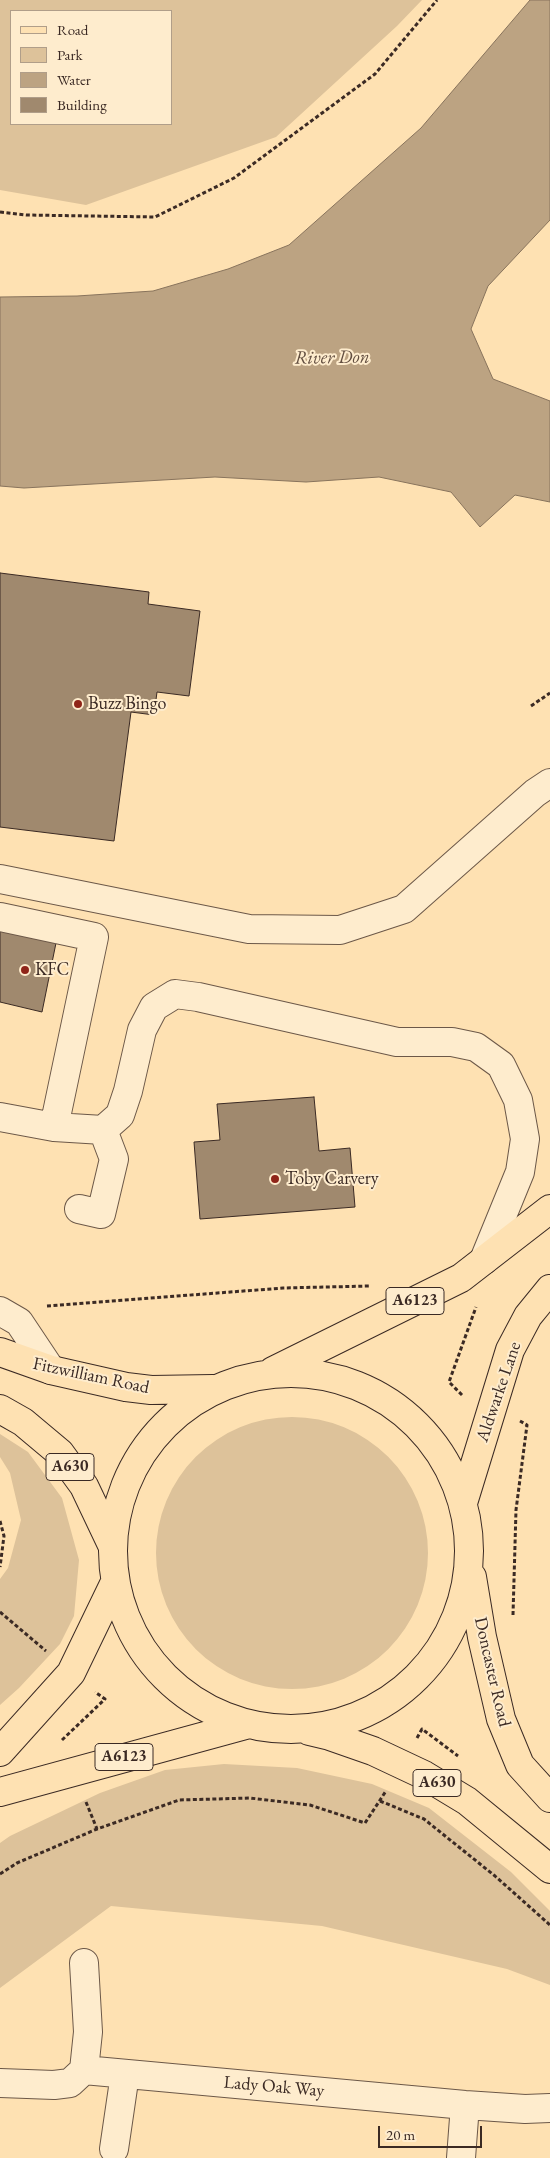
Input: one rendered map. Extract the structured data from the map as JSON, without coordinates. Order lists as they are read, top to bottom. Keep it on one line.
{"streets":{"main road":["A6123","Fitzwilliam Road","Aldwarke Lane","A630","Doncaster Road"],"street":["Lady Oak Way"]},"water":["River Don"],"places":["Buzz Bingo","KFC","Toby Carvery"],"legend":["Road","Park","Water","Building"],"scale_bar":"20 m"}
